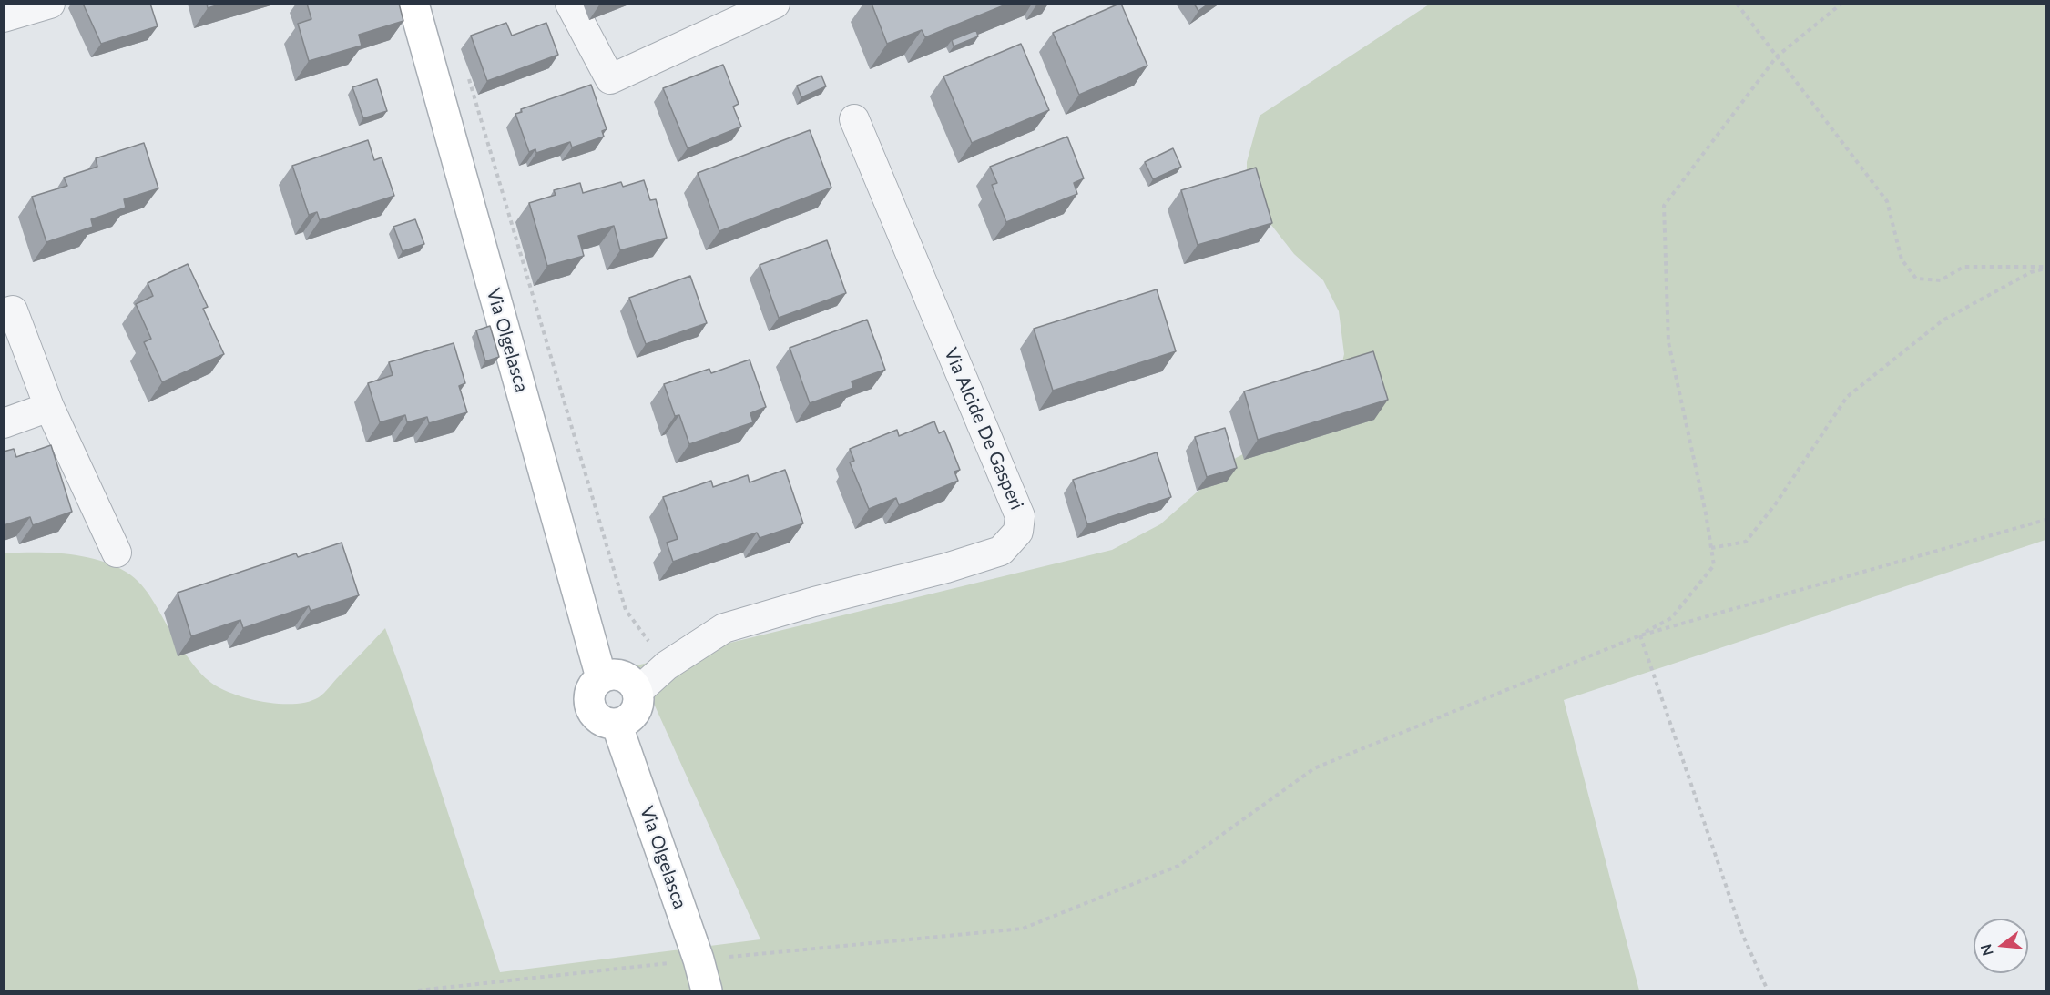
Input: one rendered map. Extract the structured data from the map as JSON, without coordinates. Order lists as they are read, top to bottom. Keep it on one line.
{"streets":{"street":["Via Olgelasca","Via Alcide De Gasperi"]},"crossings":[["Via Olgelasca","Via Alcide De Gasperi"]],"north":"left"}
